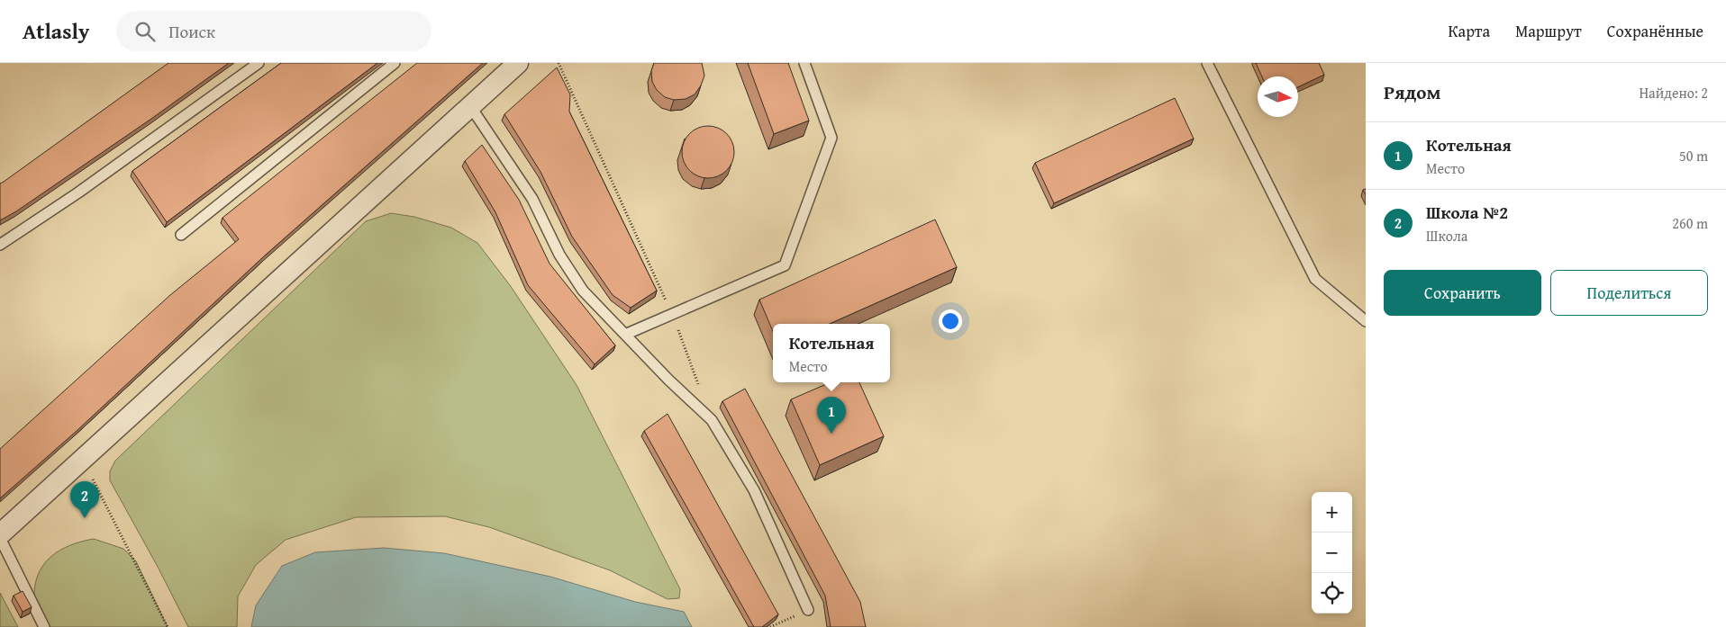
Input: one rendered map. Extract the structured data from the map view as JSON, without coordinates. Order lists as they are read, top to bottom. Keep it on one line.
{"north":"right","page":{"header":"Atlasly","search":"Поиск","nav":["Карта","Маршрут","Сохранённые"],"heading":["Рядом","Найдено: 2"],"list":[{"mark":"1","name":"Котельная","note":"Место","value":"50 m"},{"mark":"2","name":"Школа №2","note":"Школа","value":"260 m"}],"buttons":["Сохранить","Поделиться"],"popup":["Котельная","Место"],"pins":["1","2"],"map_buttons":["+","−"]}}
